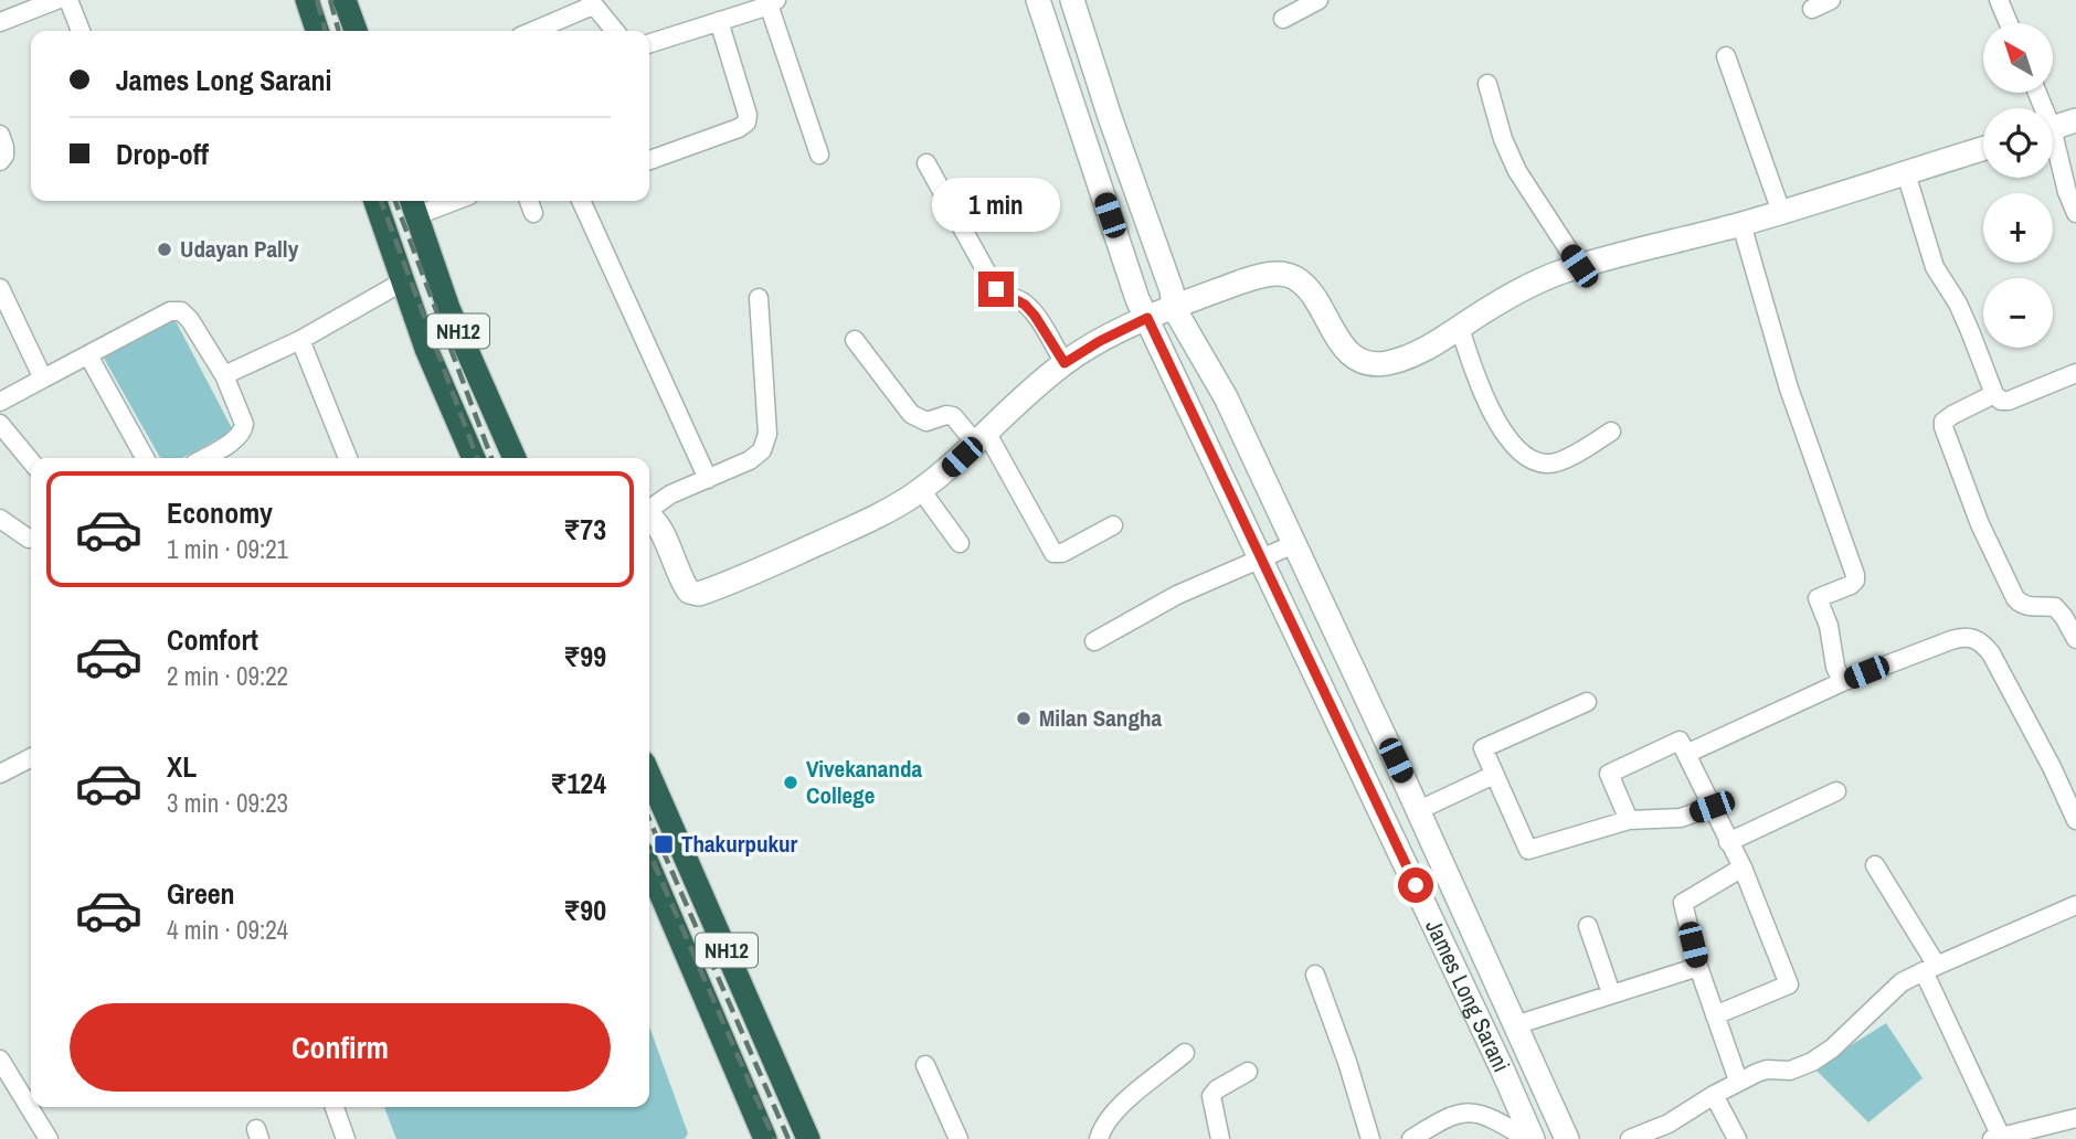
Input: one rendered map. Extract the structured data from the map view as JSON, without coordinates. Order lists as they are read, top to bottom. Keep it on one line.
{"streets":{"highway":["NH12"],"main road":["James Long Sarani"]},"places":{"other":["Udayan Pally","Milan Sangha","Vivekananda College"],"transit":["Thakurpukur"]},"north":"top left","page":{"map_buttons":["+","−"],"banner":["James Long Sarani","Drop-off"],"bubble":"1 min","list":[{"name":"Economy","note":"1 min · 09:21","value":"₹73"},{"name":"Comfort","note":"2 min · 09:22","value":"₹99"},{"name":"XL","note":"3 min · 09:23","value":"₹124"},{"name":"Green","note":"4 min · 09:24","value":"₹90"}],"buttons":"Confirm"}}
